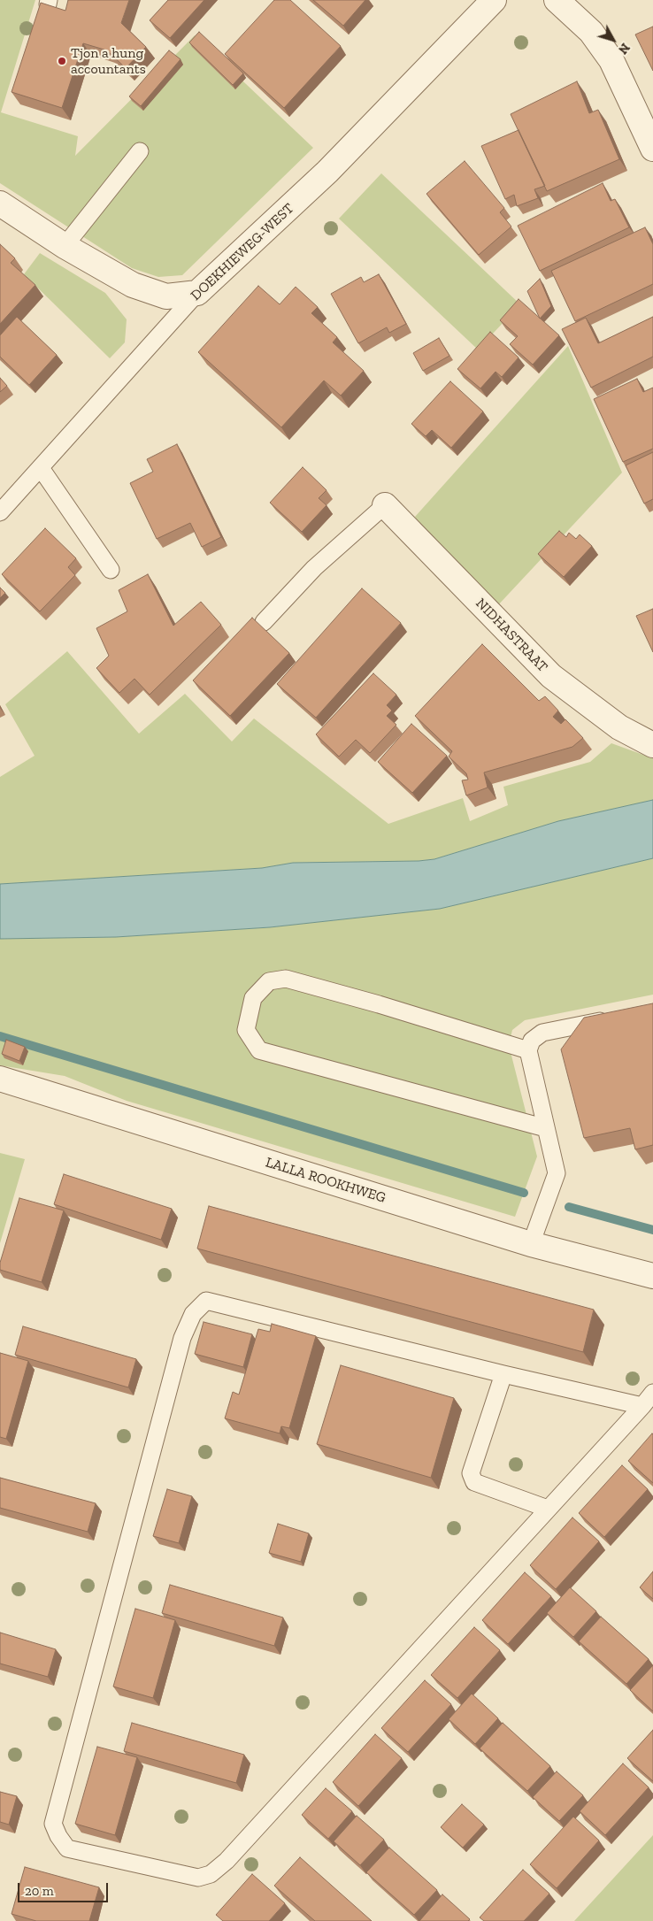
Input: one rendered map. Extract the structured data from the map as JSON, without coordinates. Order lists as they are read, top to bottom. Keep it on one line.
{"streets":{"street":["DOEKHIEWEG-WEST","NIDHASTRAAT","LALLA ROOKHWEG"]},"places":["Tjon a hung accountants"],"scale_bar":"20 m","north":"bottom right"}
